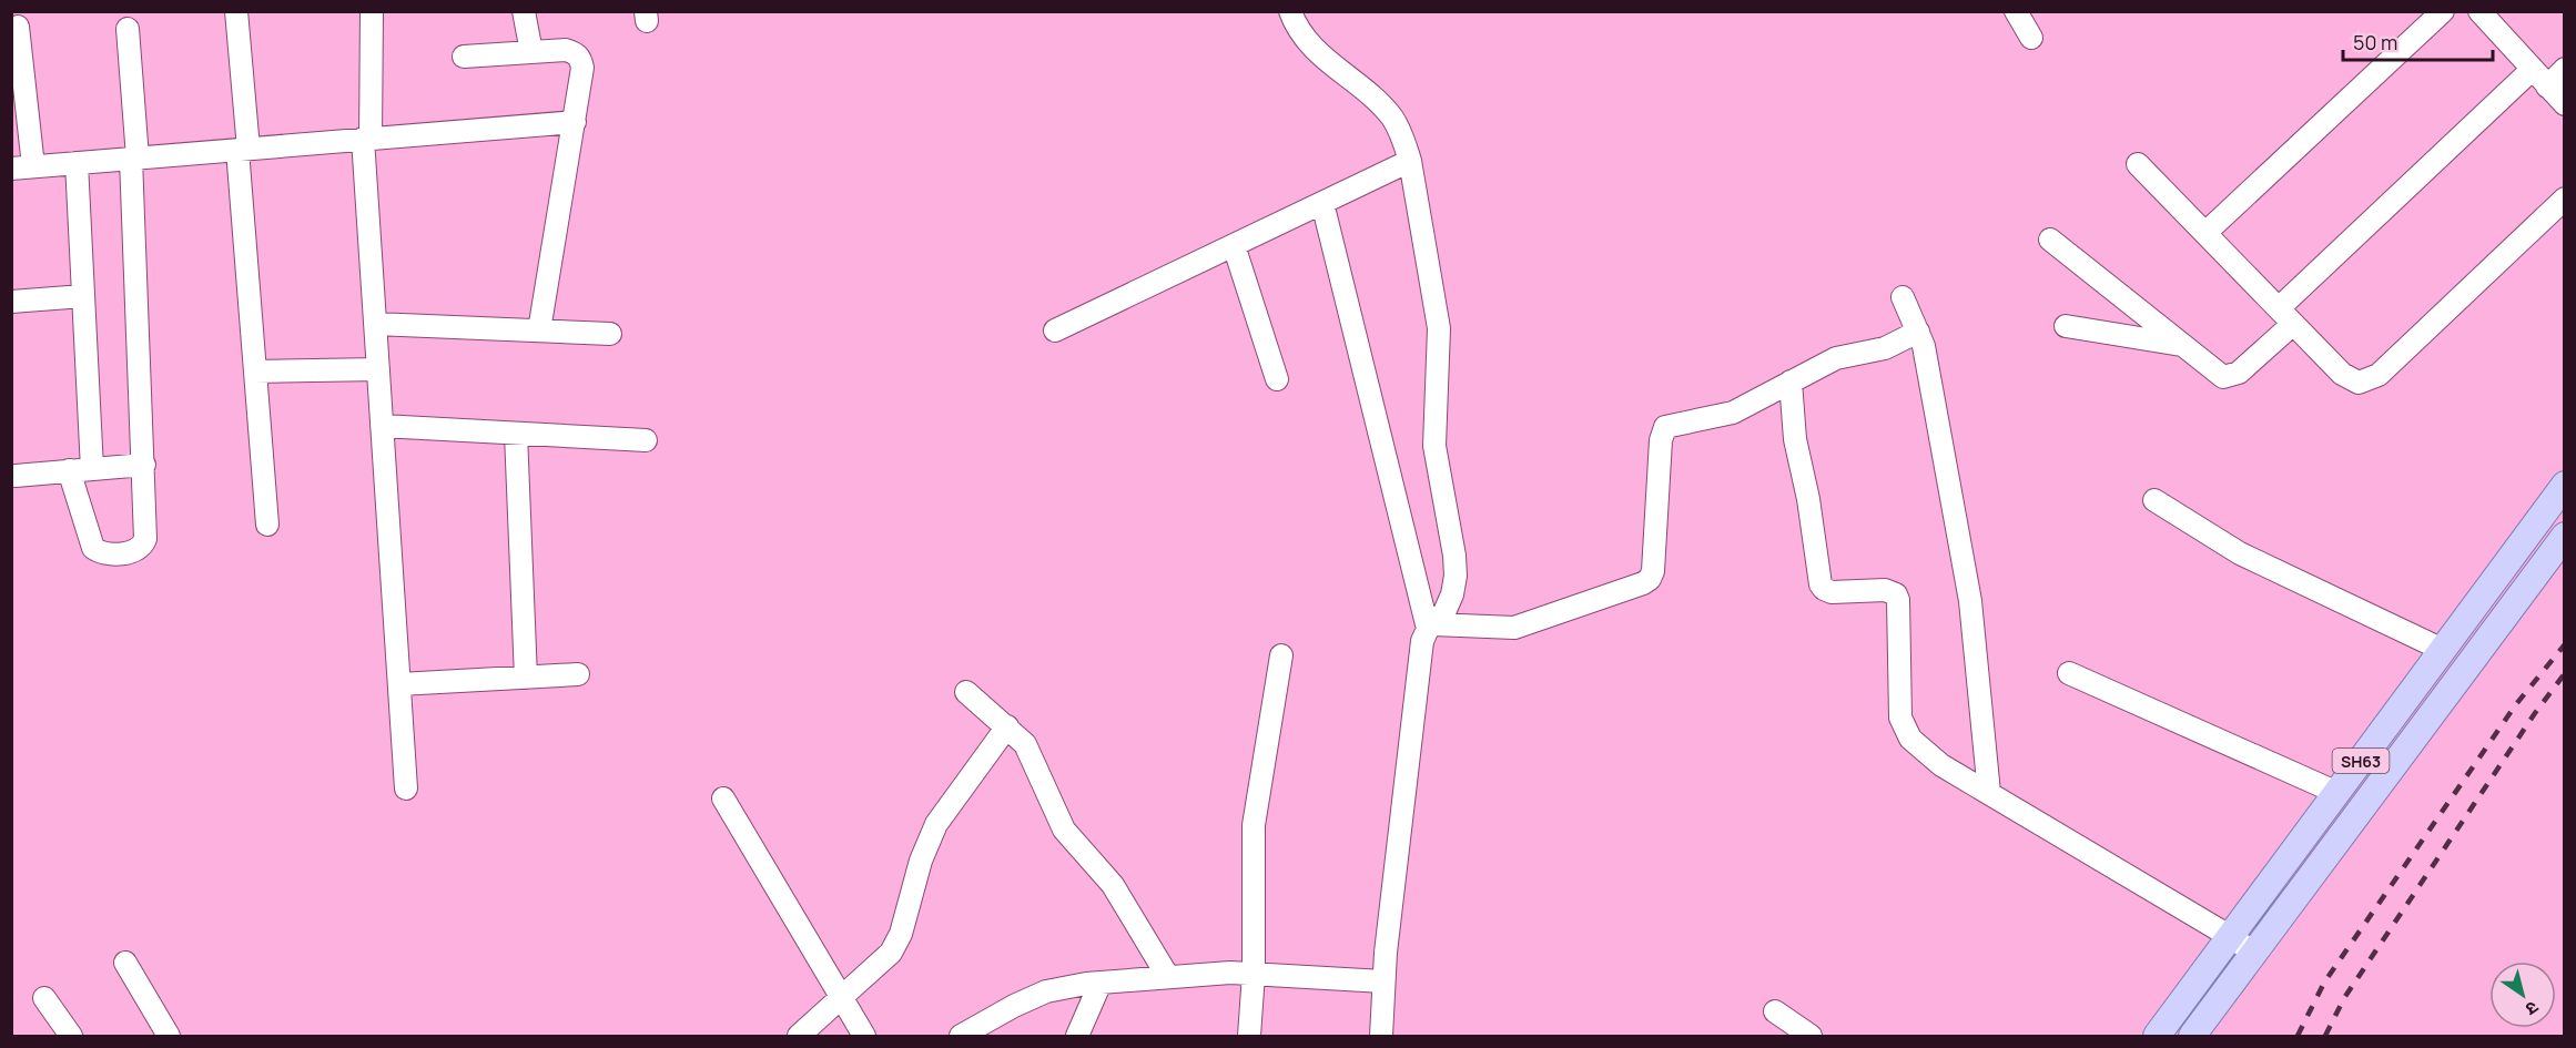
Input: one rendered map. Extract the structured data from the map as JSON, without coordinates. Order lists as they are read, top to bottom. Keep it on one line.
{"streets":{"main road":["SH63"]},"scale_bar":"50 m","north":"bottom right"}
